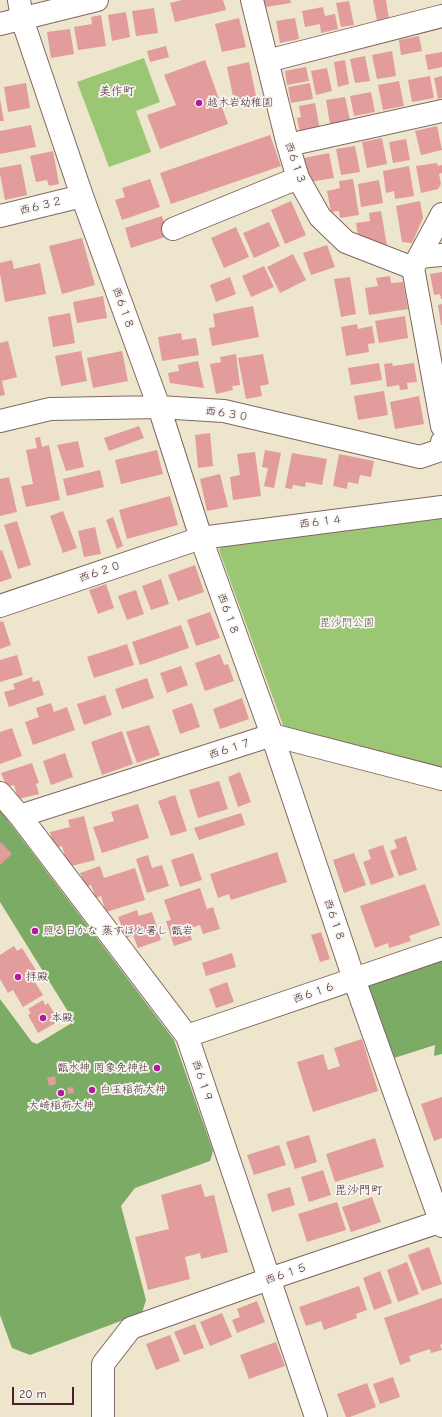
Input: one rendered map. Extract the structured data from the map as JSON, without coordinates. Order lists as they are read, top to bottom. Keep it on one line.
{"streets":{"street":["西６１３","西６３２","西６１８","西６３０","西６１４","西６２０","西６１７","西６１６","西６１９","西６１５"]},"crossings":[["西６３２","西６１８"],["西６１８","西６３０"],["西６１８","西６１４"],["西６１８","西６２０"],["西６１８","西６１７"],["西６１８","西６１６"],["西６１８","西６１５"],["西６１４","西６２０"],["西６１７","西６１９"],["西６１６","西６１９"],["西６１９","西６１５"]],"districts":["美作町","毘沙門町"],"parks":["毘沙門公園"],"places":["越木岩幼稚園","照る日かな 蒸すほと暑し 甑岩","拝殿","本殿","甑水神 罔象免神社","白玉稲荷大神","大崎稲荷大神"],"scale_bar":"20 m"}
